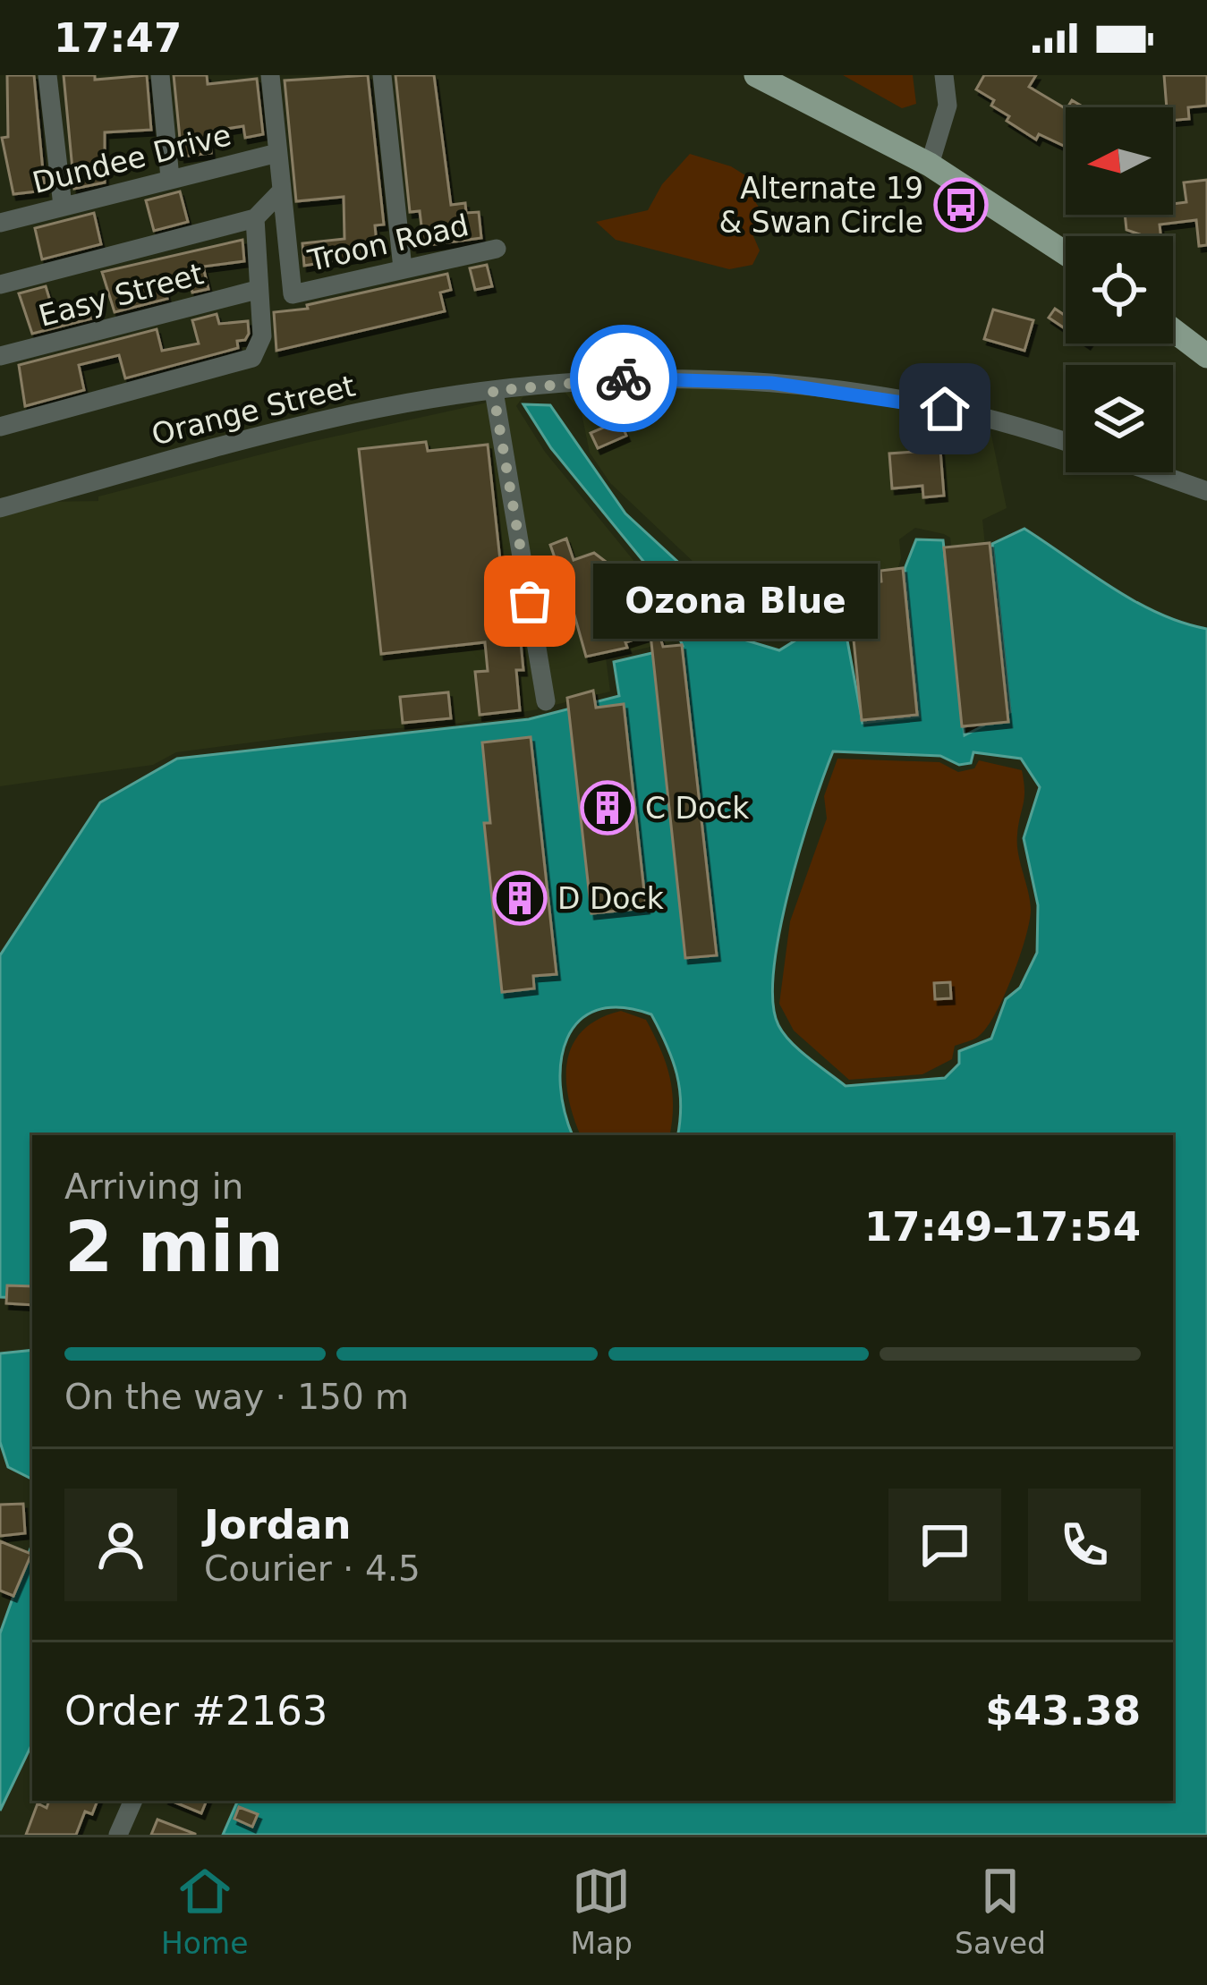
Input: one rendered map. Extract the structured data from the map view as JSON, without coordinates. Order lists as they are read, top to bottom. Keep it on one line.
{"streets":{"street":["Dundee Drive","Troon Road","Easy Street","Orange Street"]},"places":{"bus stop":["Alternate 19 & Swan Circle"],"other":["Ozona Blue"],"building":["C Dock","D Dock"]},"north":"left","page":{"status":"17:47","bubble":"Ozona Blue","heading":["2 min","Arriving in","17:49–17:54"],"panel":["Jordan","Courier · 4.5","Order #2163","$43.38"],"bar":"On the way · 150 m","tabs":["Home","Map","Saved"]}}
